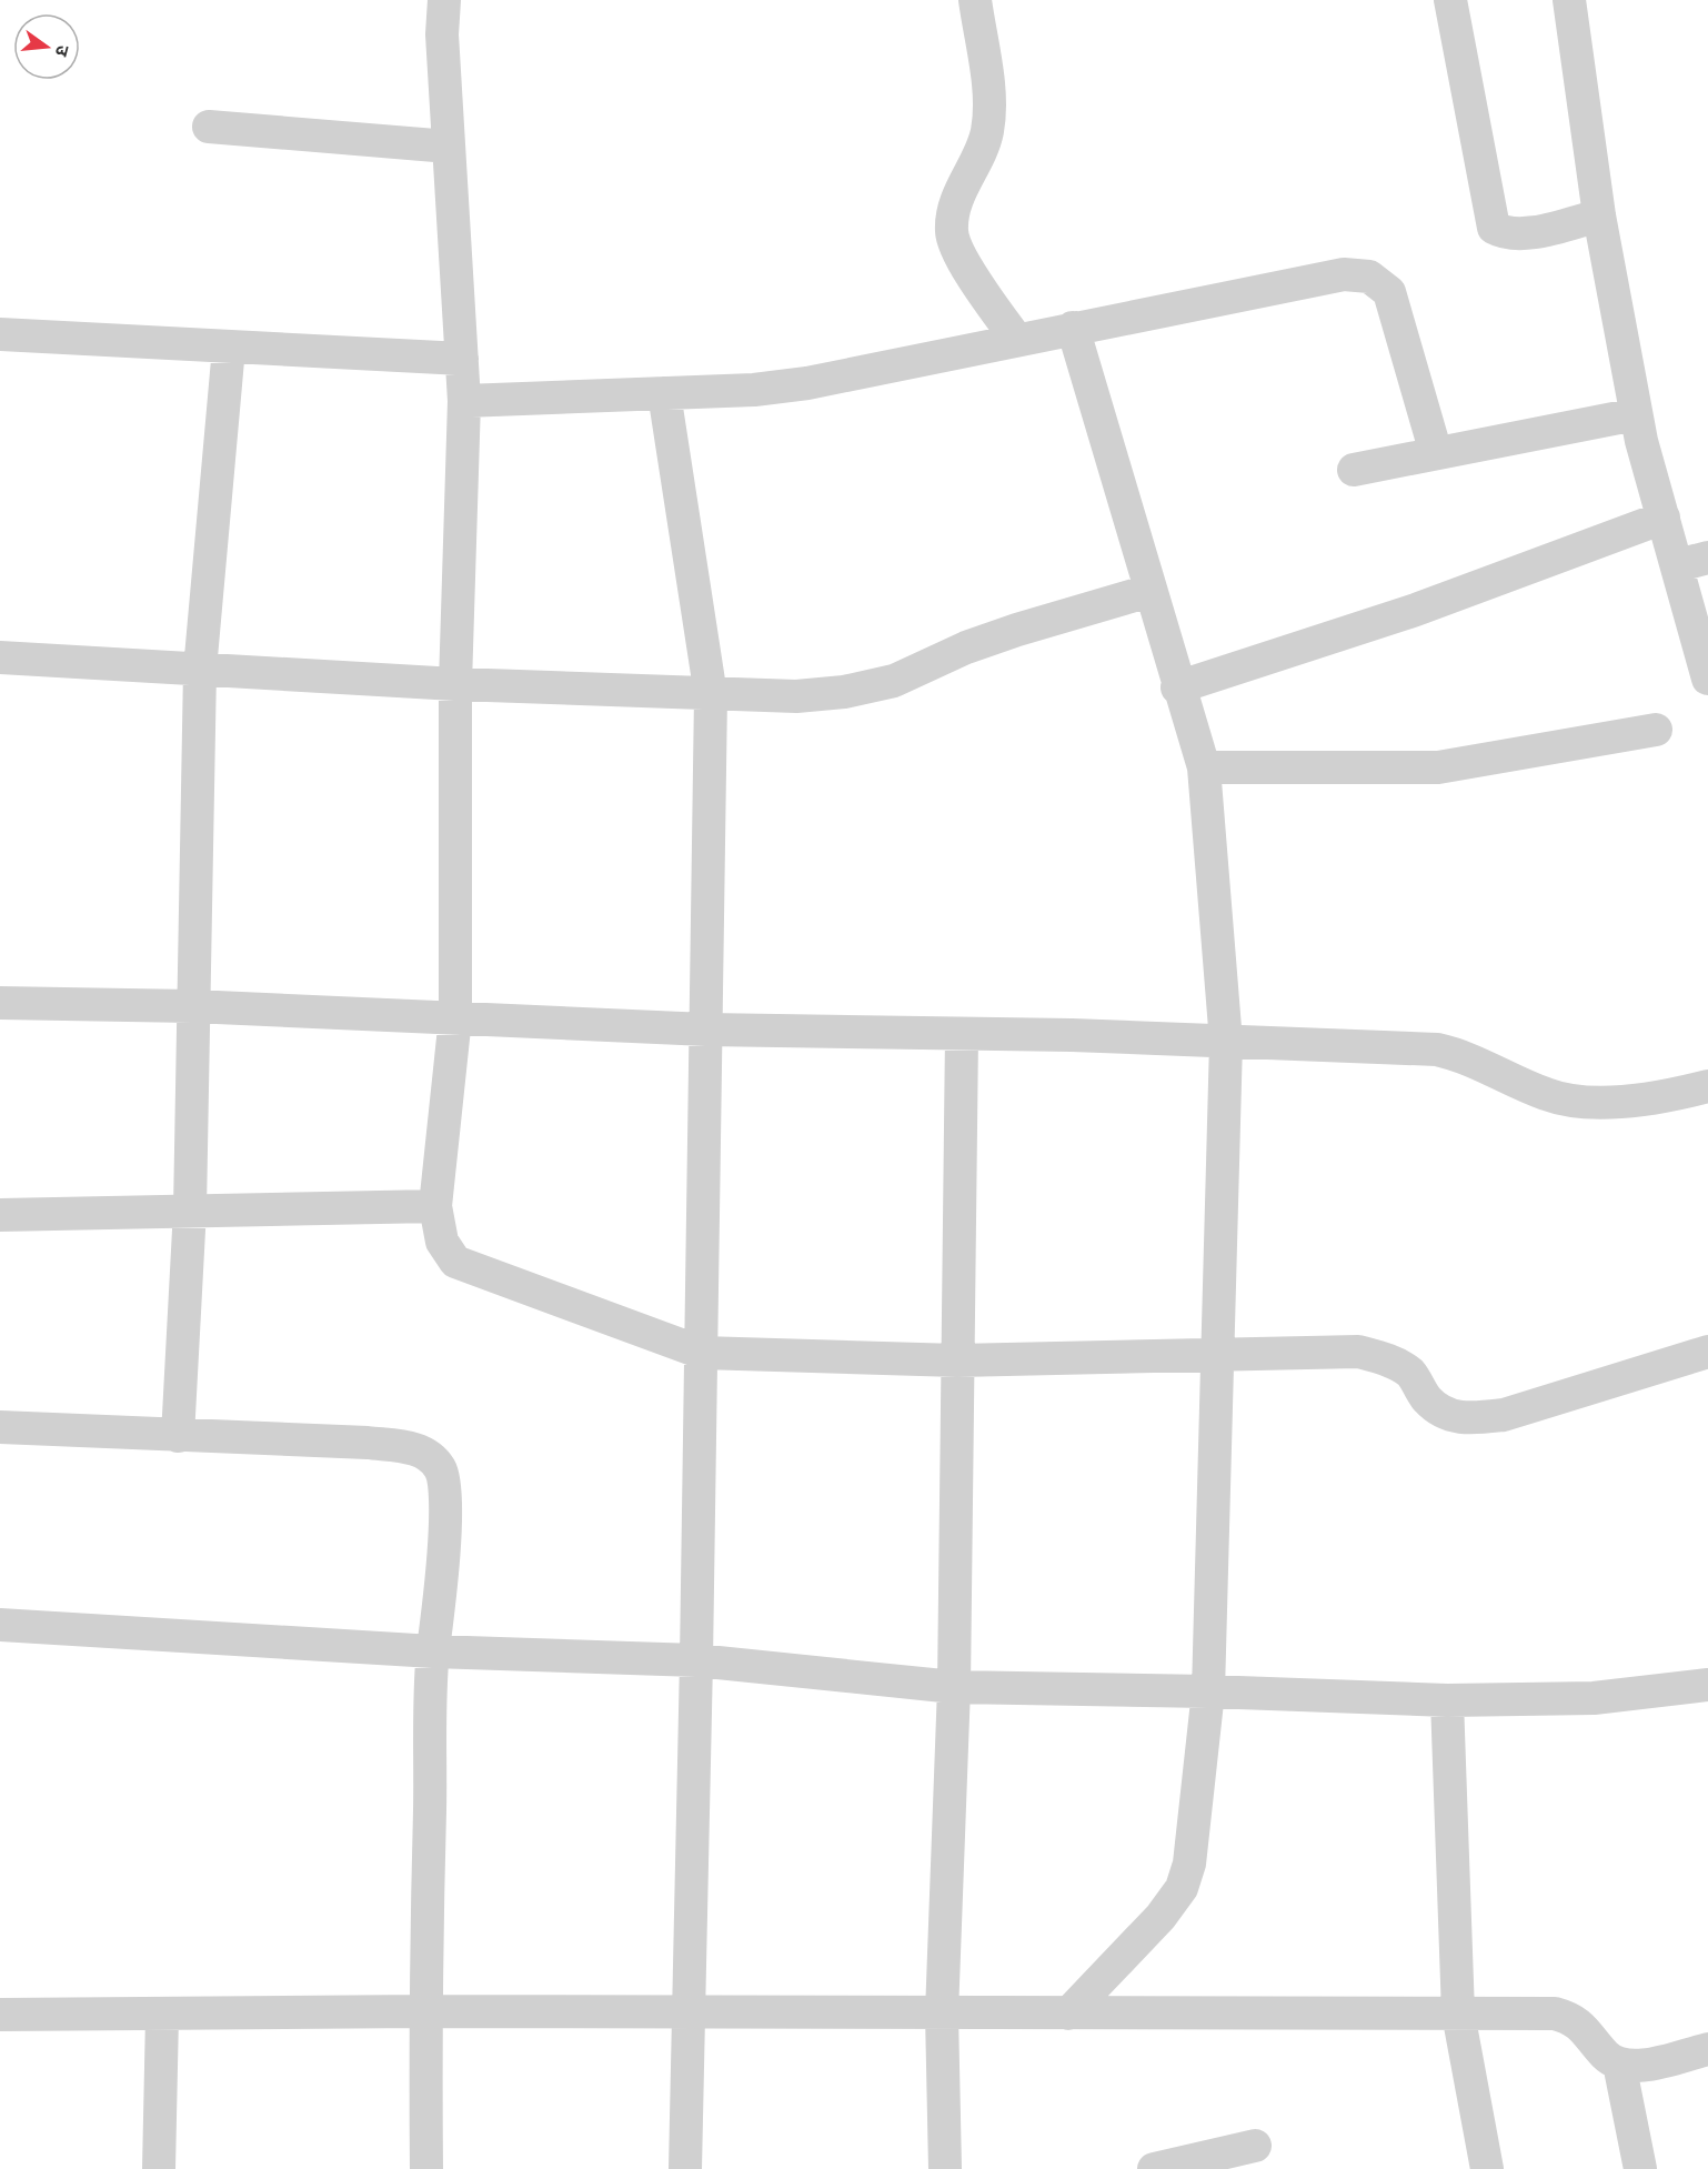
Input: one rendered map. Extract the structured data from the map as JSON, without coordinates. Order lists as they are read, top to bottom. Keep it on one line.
{"north":"right"}
